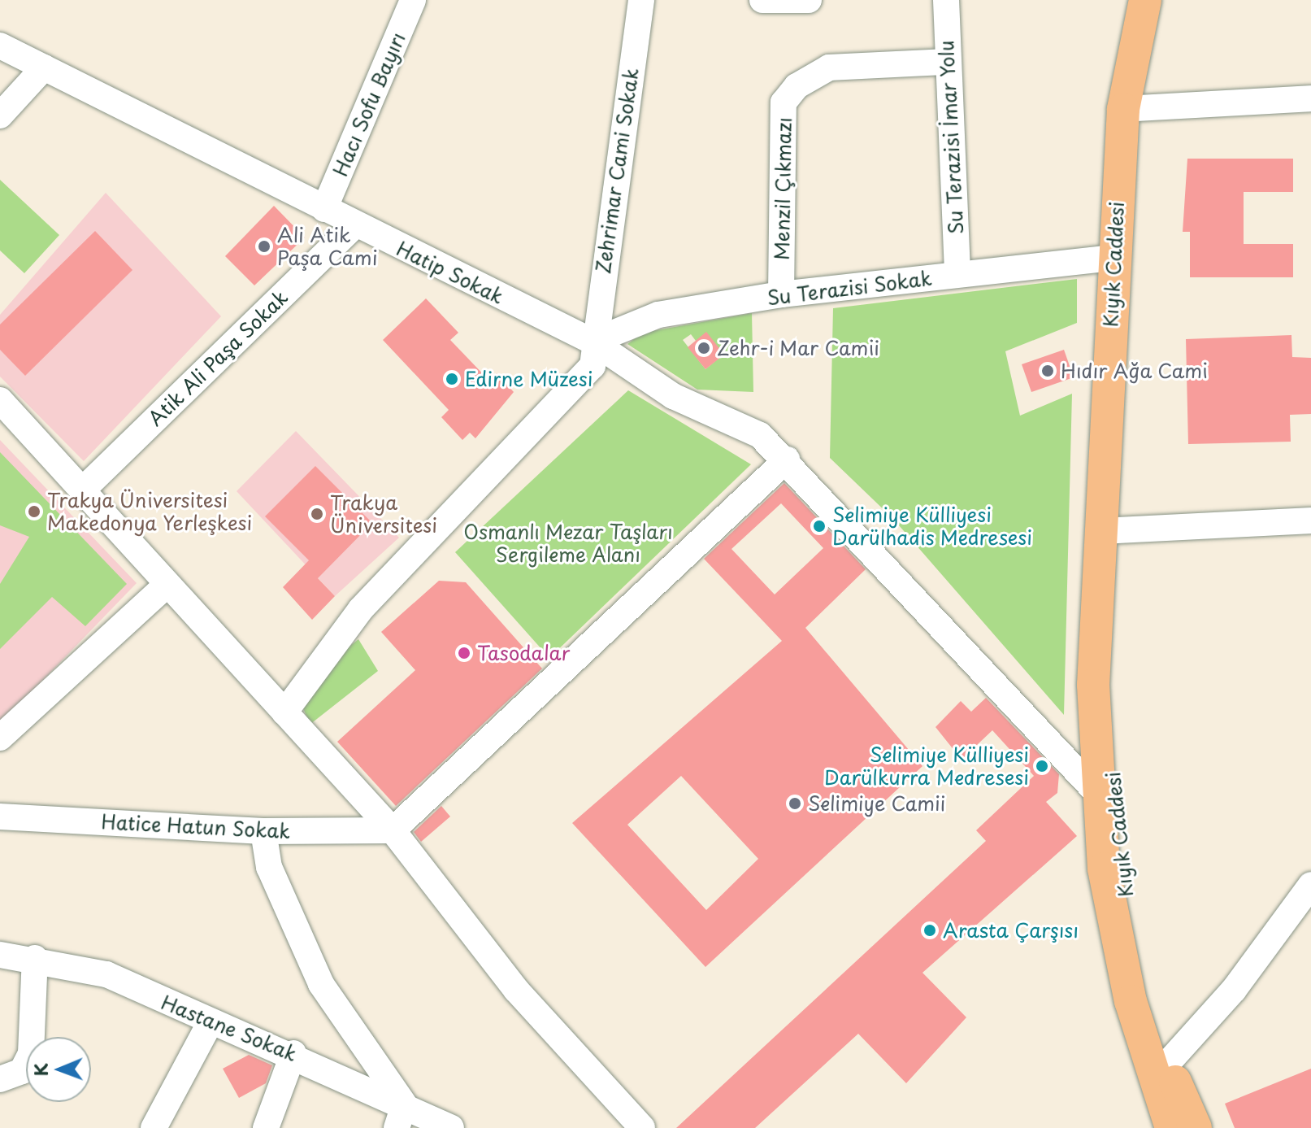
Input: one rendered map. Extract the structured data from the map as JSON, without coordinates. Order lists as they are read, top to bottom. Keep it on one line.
{"streets":{"main road":["Kıyık Caddesi"],"street":["Hacı Sofu Bayırı","Su Terazisi İmar Yolu","Zehrimar Cami Sokak","Menzil Çıkmazı","Hatip Sokak","Su Terazisi Sokak","Atik Ali Paşa Sokak","Hatice Hatun Sokak","Hastane Sokak"]},"crossings":[["Hacı Sofu Bayırı","Hatip Sokak"],["Su Terazisi İmar Yolu","Menzil Çıkmazı"],["Su Terazisi İmar Yolu","Su Terazisi Sokak"],["Zehrimar Cami Sokak","Hatip Sokak"],["Zehrimar Cami Sokak","Su Terazisi Sokak"],["Menzil Çıkmazı","Su Terazisi Sokak"],["Kıyık Caddesi","Hatip Sokak"],["Kıyık Caddesi","Su Terazisi Sokak"],["Hatip Sokak","Su Terazisi Sokak"],["Hatip Sokak","Atik Ali Paşa Sokak"]],"parks":["Osmanlı Mezar Taşları Sergileme Alanı"],"places":["Ali Atik Paşa Cami","Zehr-i Mar Camii","Hıdır Ağa Cami","Edirne Müzesi","Trakya Üniversitesi Makedonya Yerleşkesi","Trakya Üniversitesi","Selimiye Külliyesi Darülhadis Medresesi","Tasodalar","Selimiye Külliyesi Darülkurra Medresesi","Selimiye Camii","Arasta Çarşısı"],"north":"left"}
